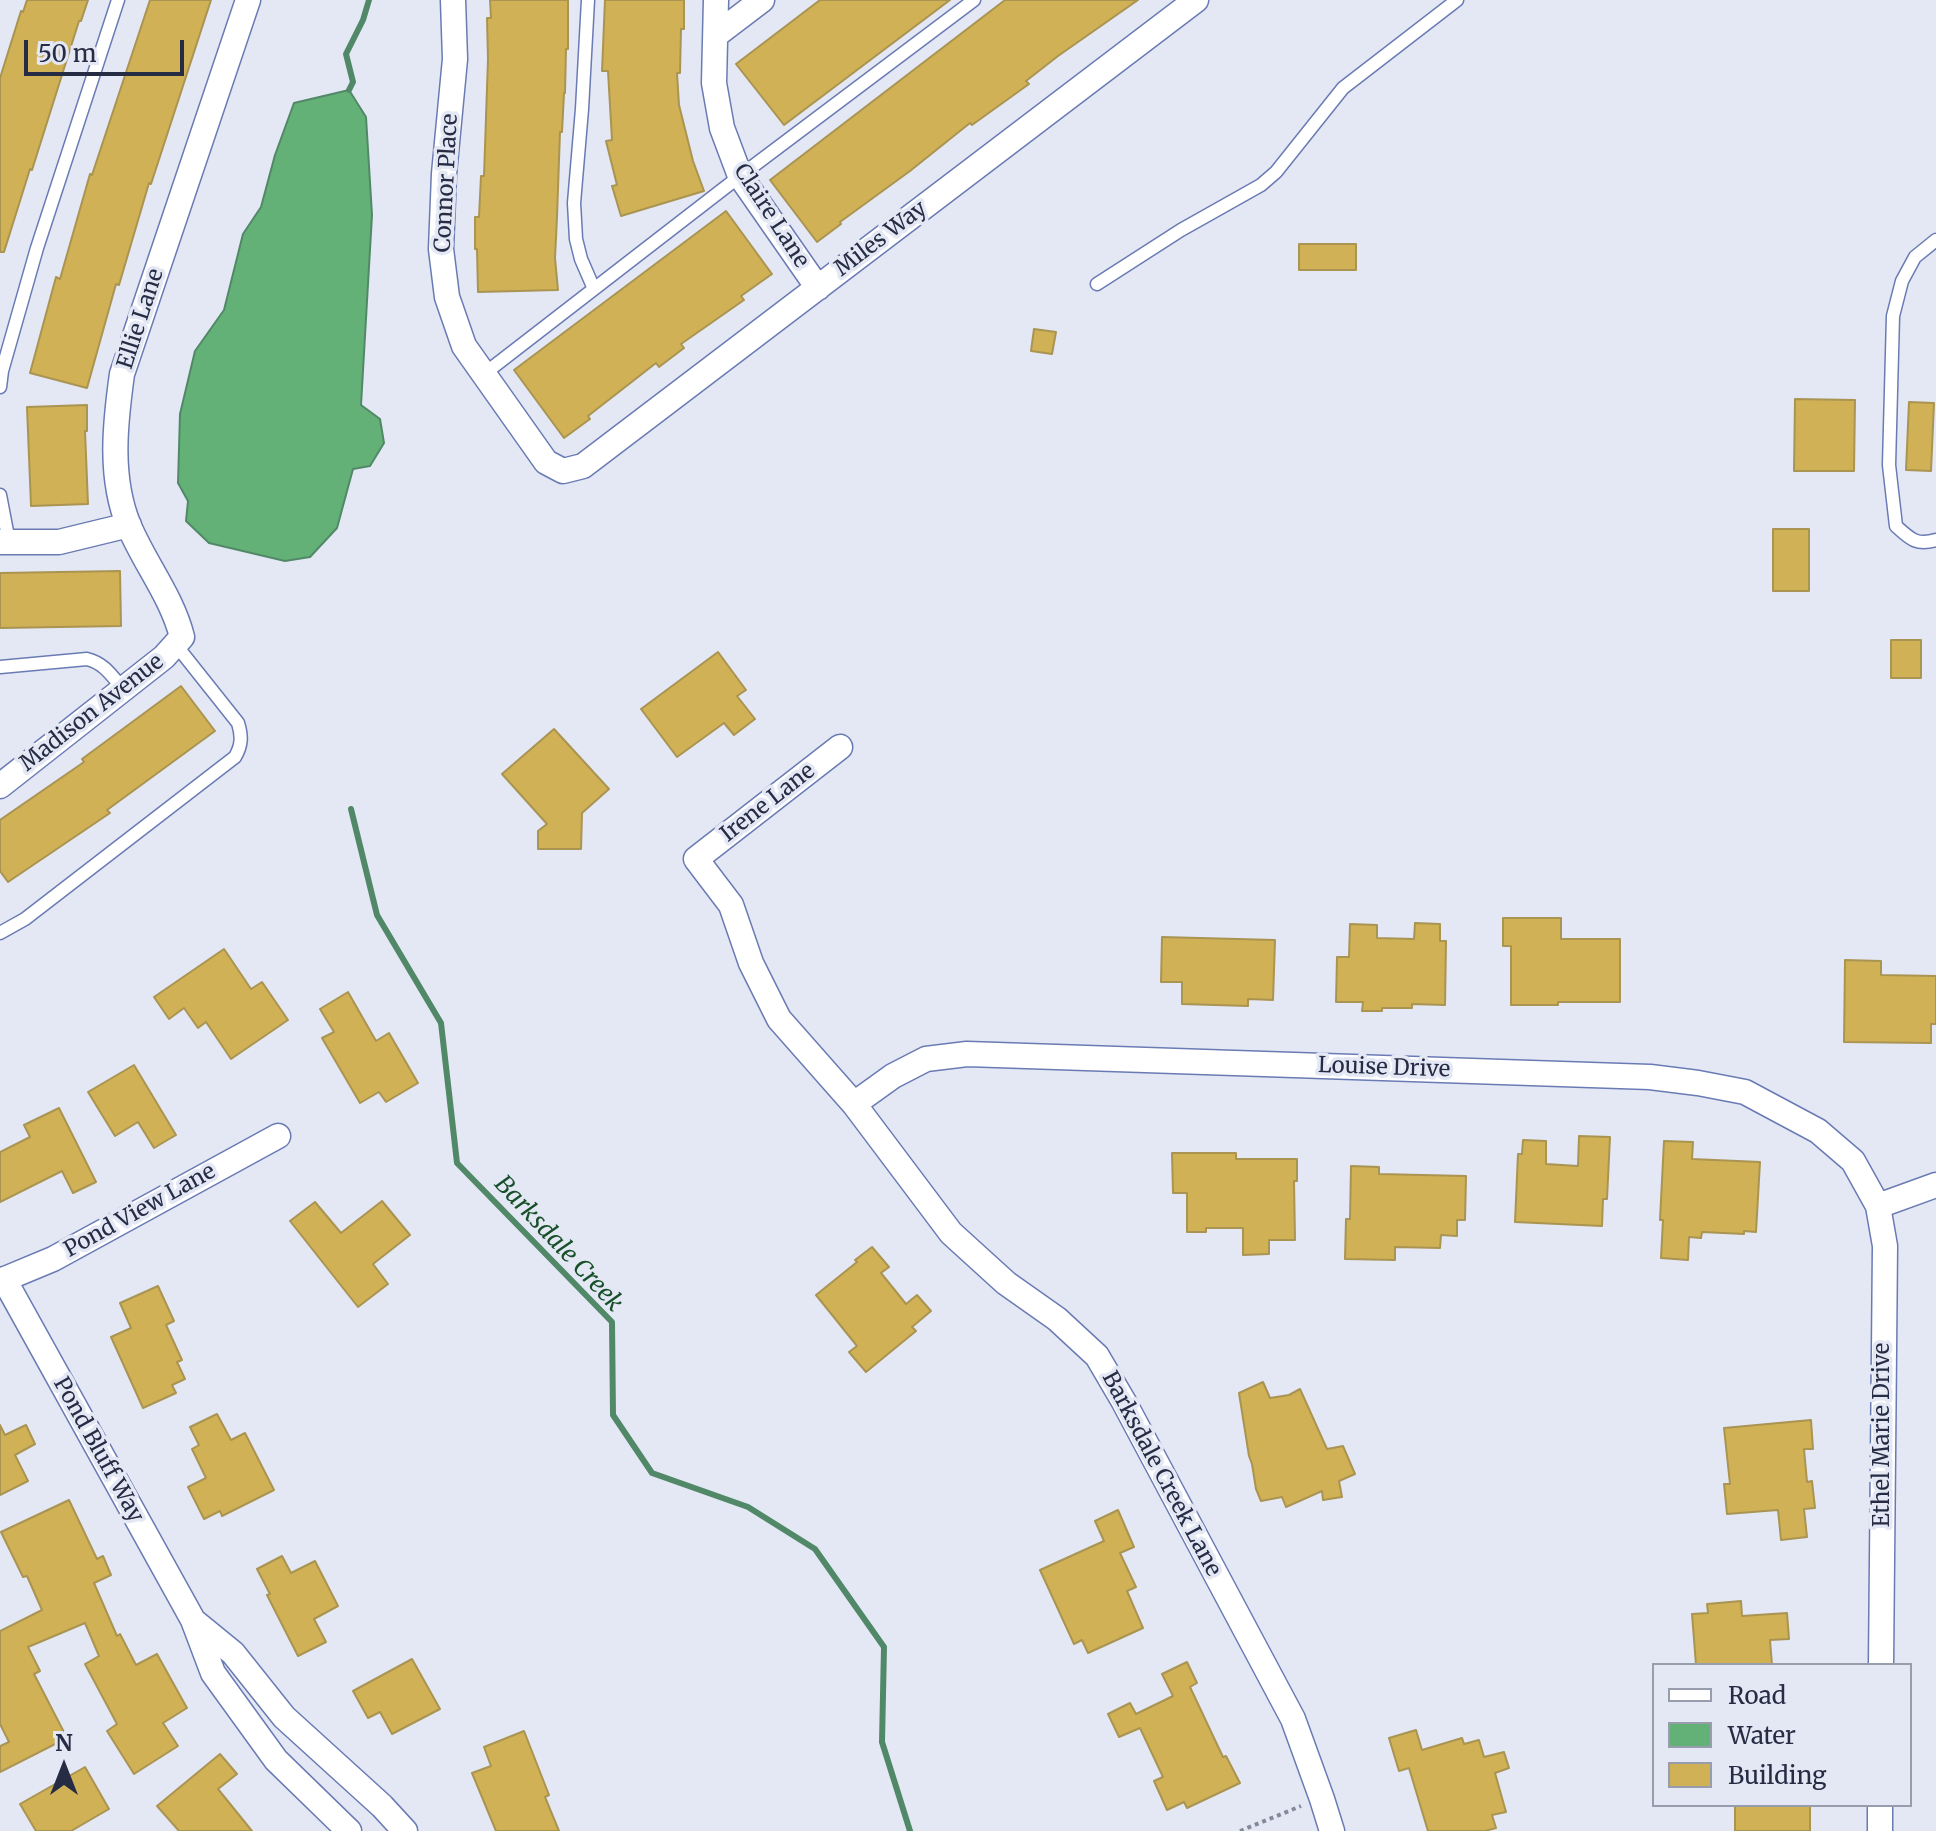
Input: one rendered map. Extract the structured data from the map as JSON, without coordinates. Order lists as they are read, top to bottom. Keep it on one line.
{"streets":{"street":["Connor Place","Claire Lane","Miles Way","Ellie Lane","Madison Avenue","Irene Lane","Louise Drive","Pond View Lane","Ethel Marie Drive","Pond Bluff Way","Barksdale Creek Lane"]},"crossings":[["Connor Place","Miles Way"],["Claire Lane","Miles Way"],["Ellie Lane","Madison Avenue"],["Irene Lane","Barksdale Creek Lane"],["Louise Drive","Ethel Marie Drive"],["Louise Drive","Barksdale Creek Lane"],["Pond View Lane","Pond Bluff Way"]],"water":["Barksdale Creek"],"legend":["Road","Water","Building"],"scale_bar":"50 m","north":"top"}
